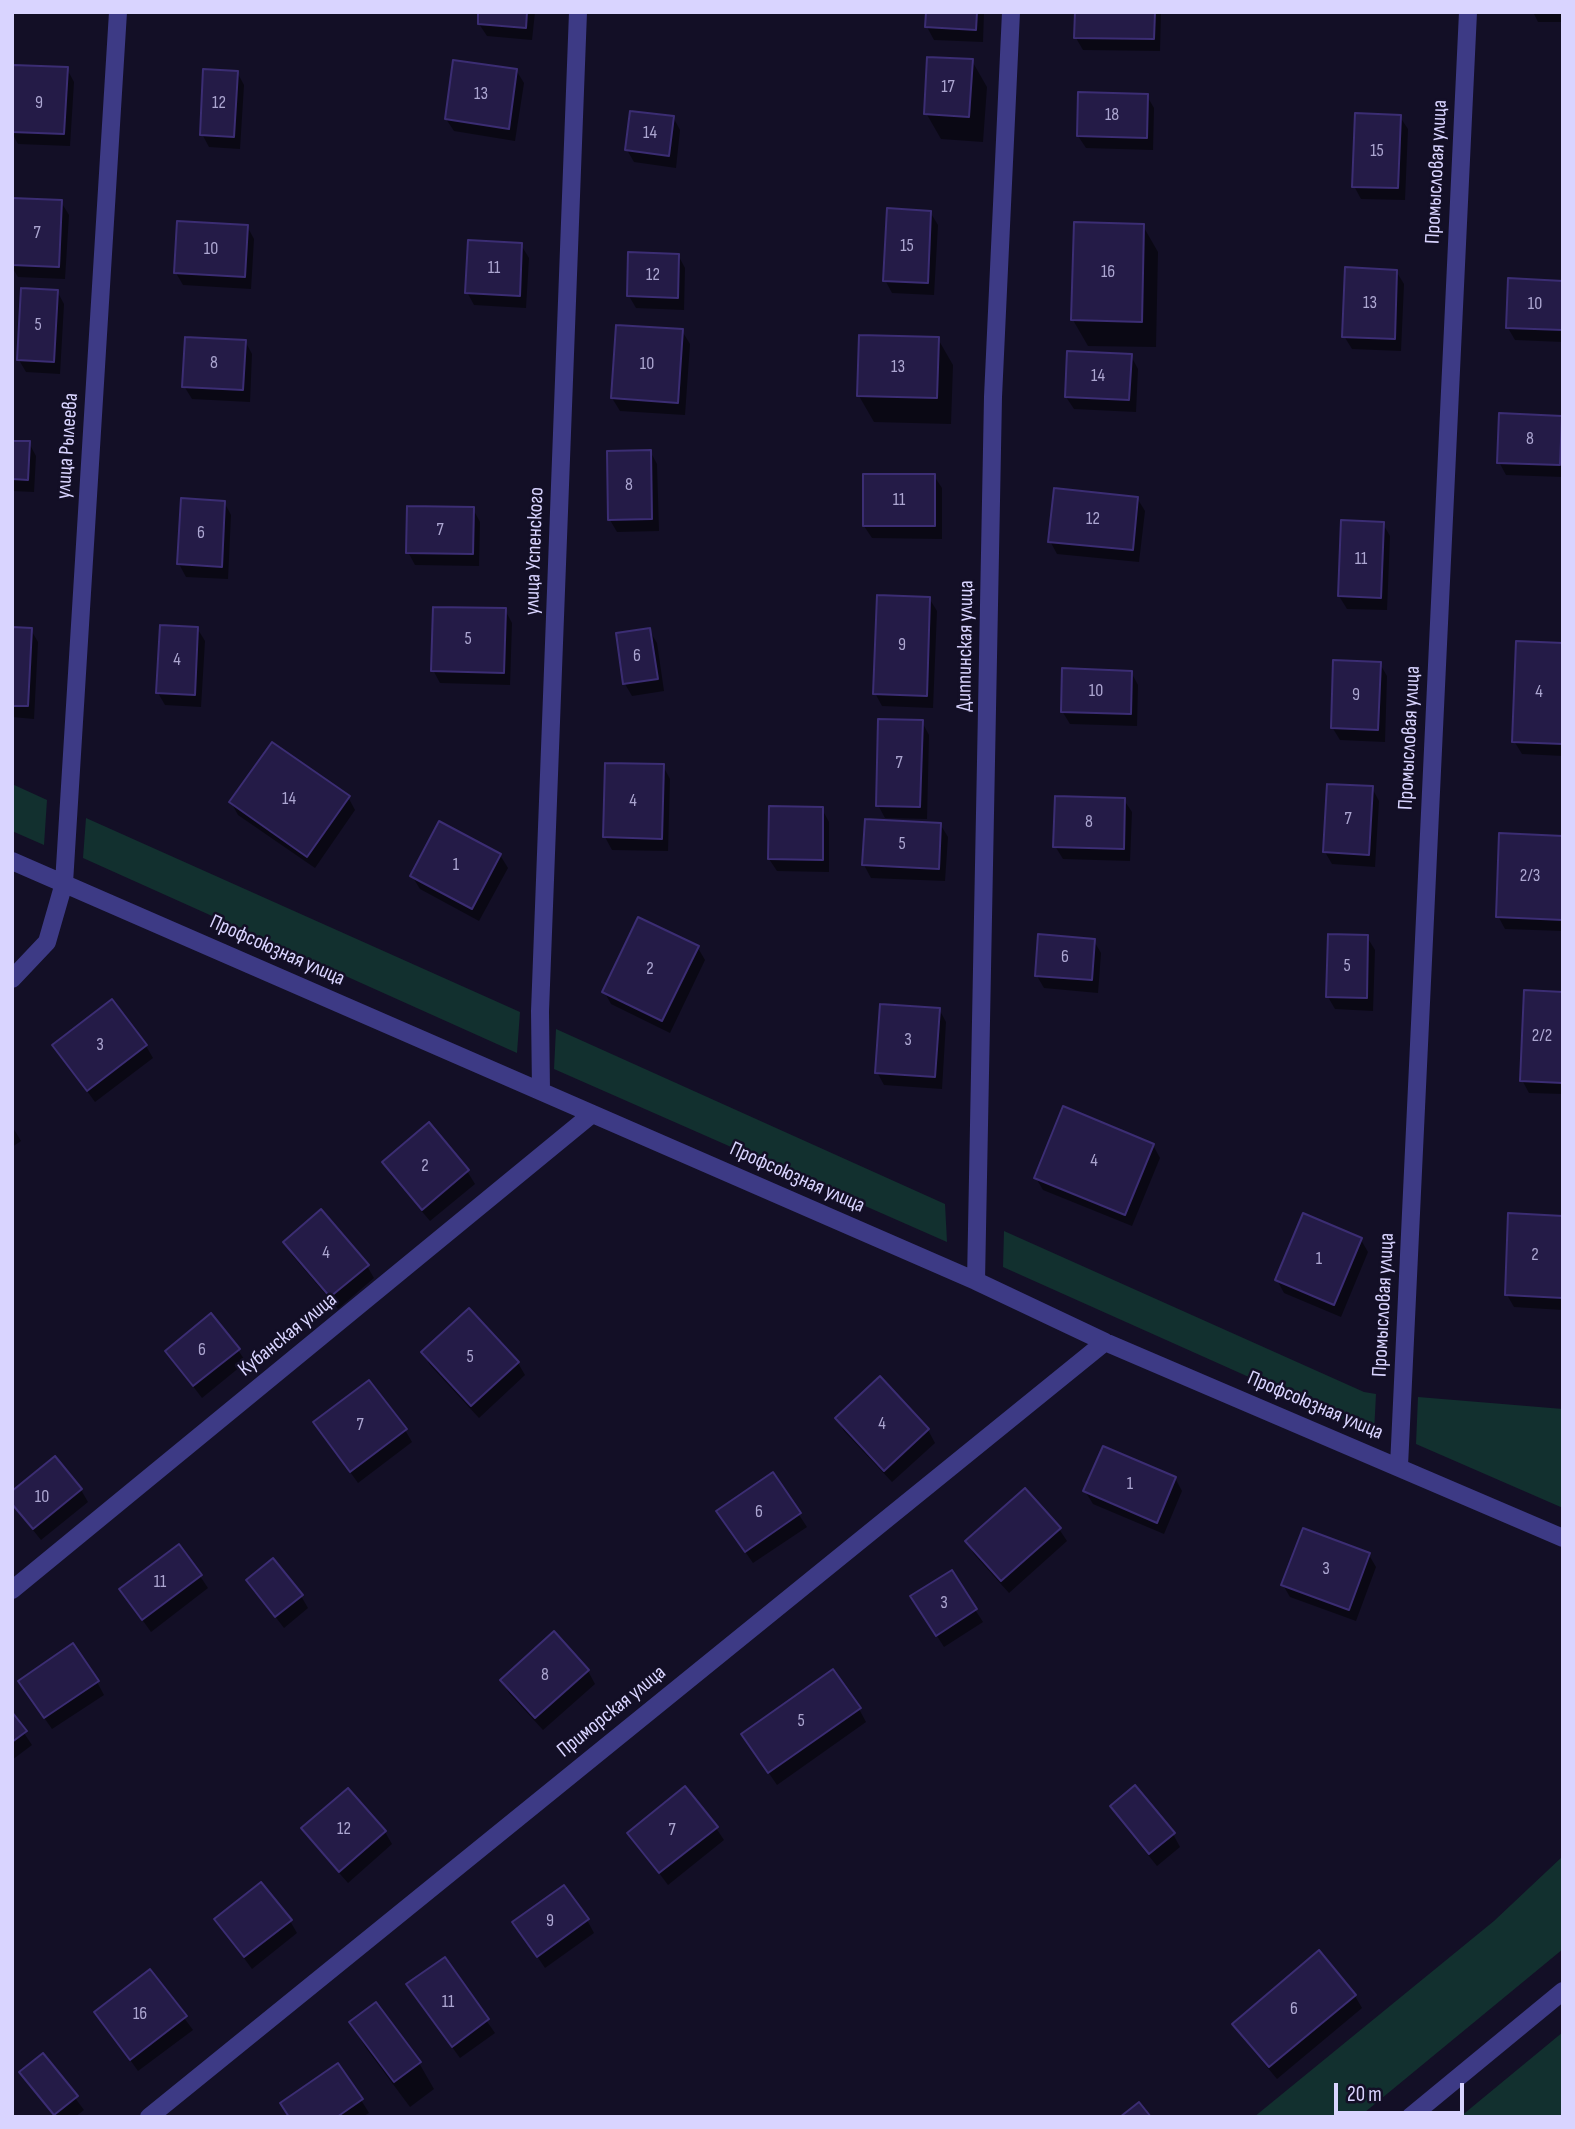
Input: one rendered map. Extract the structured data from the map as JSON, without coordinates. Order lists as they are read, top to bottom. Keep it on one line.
{"streets":{"street":["Промысловая улица","улица Рылеева","улица Успенского","Диппинская улица","Профсоюзная улица","Кубанская улица","Приморская улица"]},"crossings":[["Промысловая улица","Профсоюзная улица"],["улица Рылеева","Профсоюзная улица"],["улица Успенского","Профсоюзная улица"],["Диппинская улица","Профсоюзная улица"],["Профсоюзная улица","Кубанская улица"],["Профсоюзная улица","Приморская улица"]],"house_numbers":["17","13","9","12","18","14","15","7","15","10","11","16","12","13","10","5","8","10","13","14","8","8","11","12","7","6","11","5","9","6","4","10","4","9","7","14","4","7","8","5","1","2/3","6","5","2","2/2","3","3","4","2","4","2","1","6","5","4","7","1","10","6","3","11","3","8","5","12","7","9","11","6","16"],"scale_bar":"20 m"}
